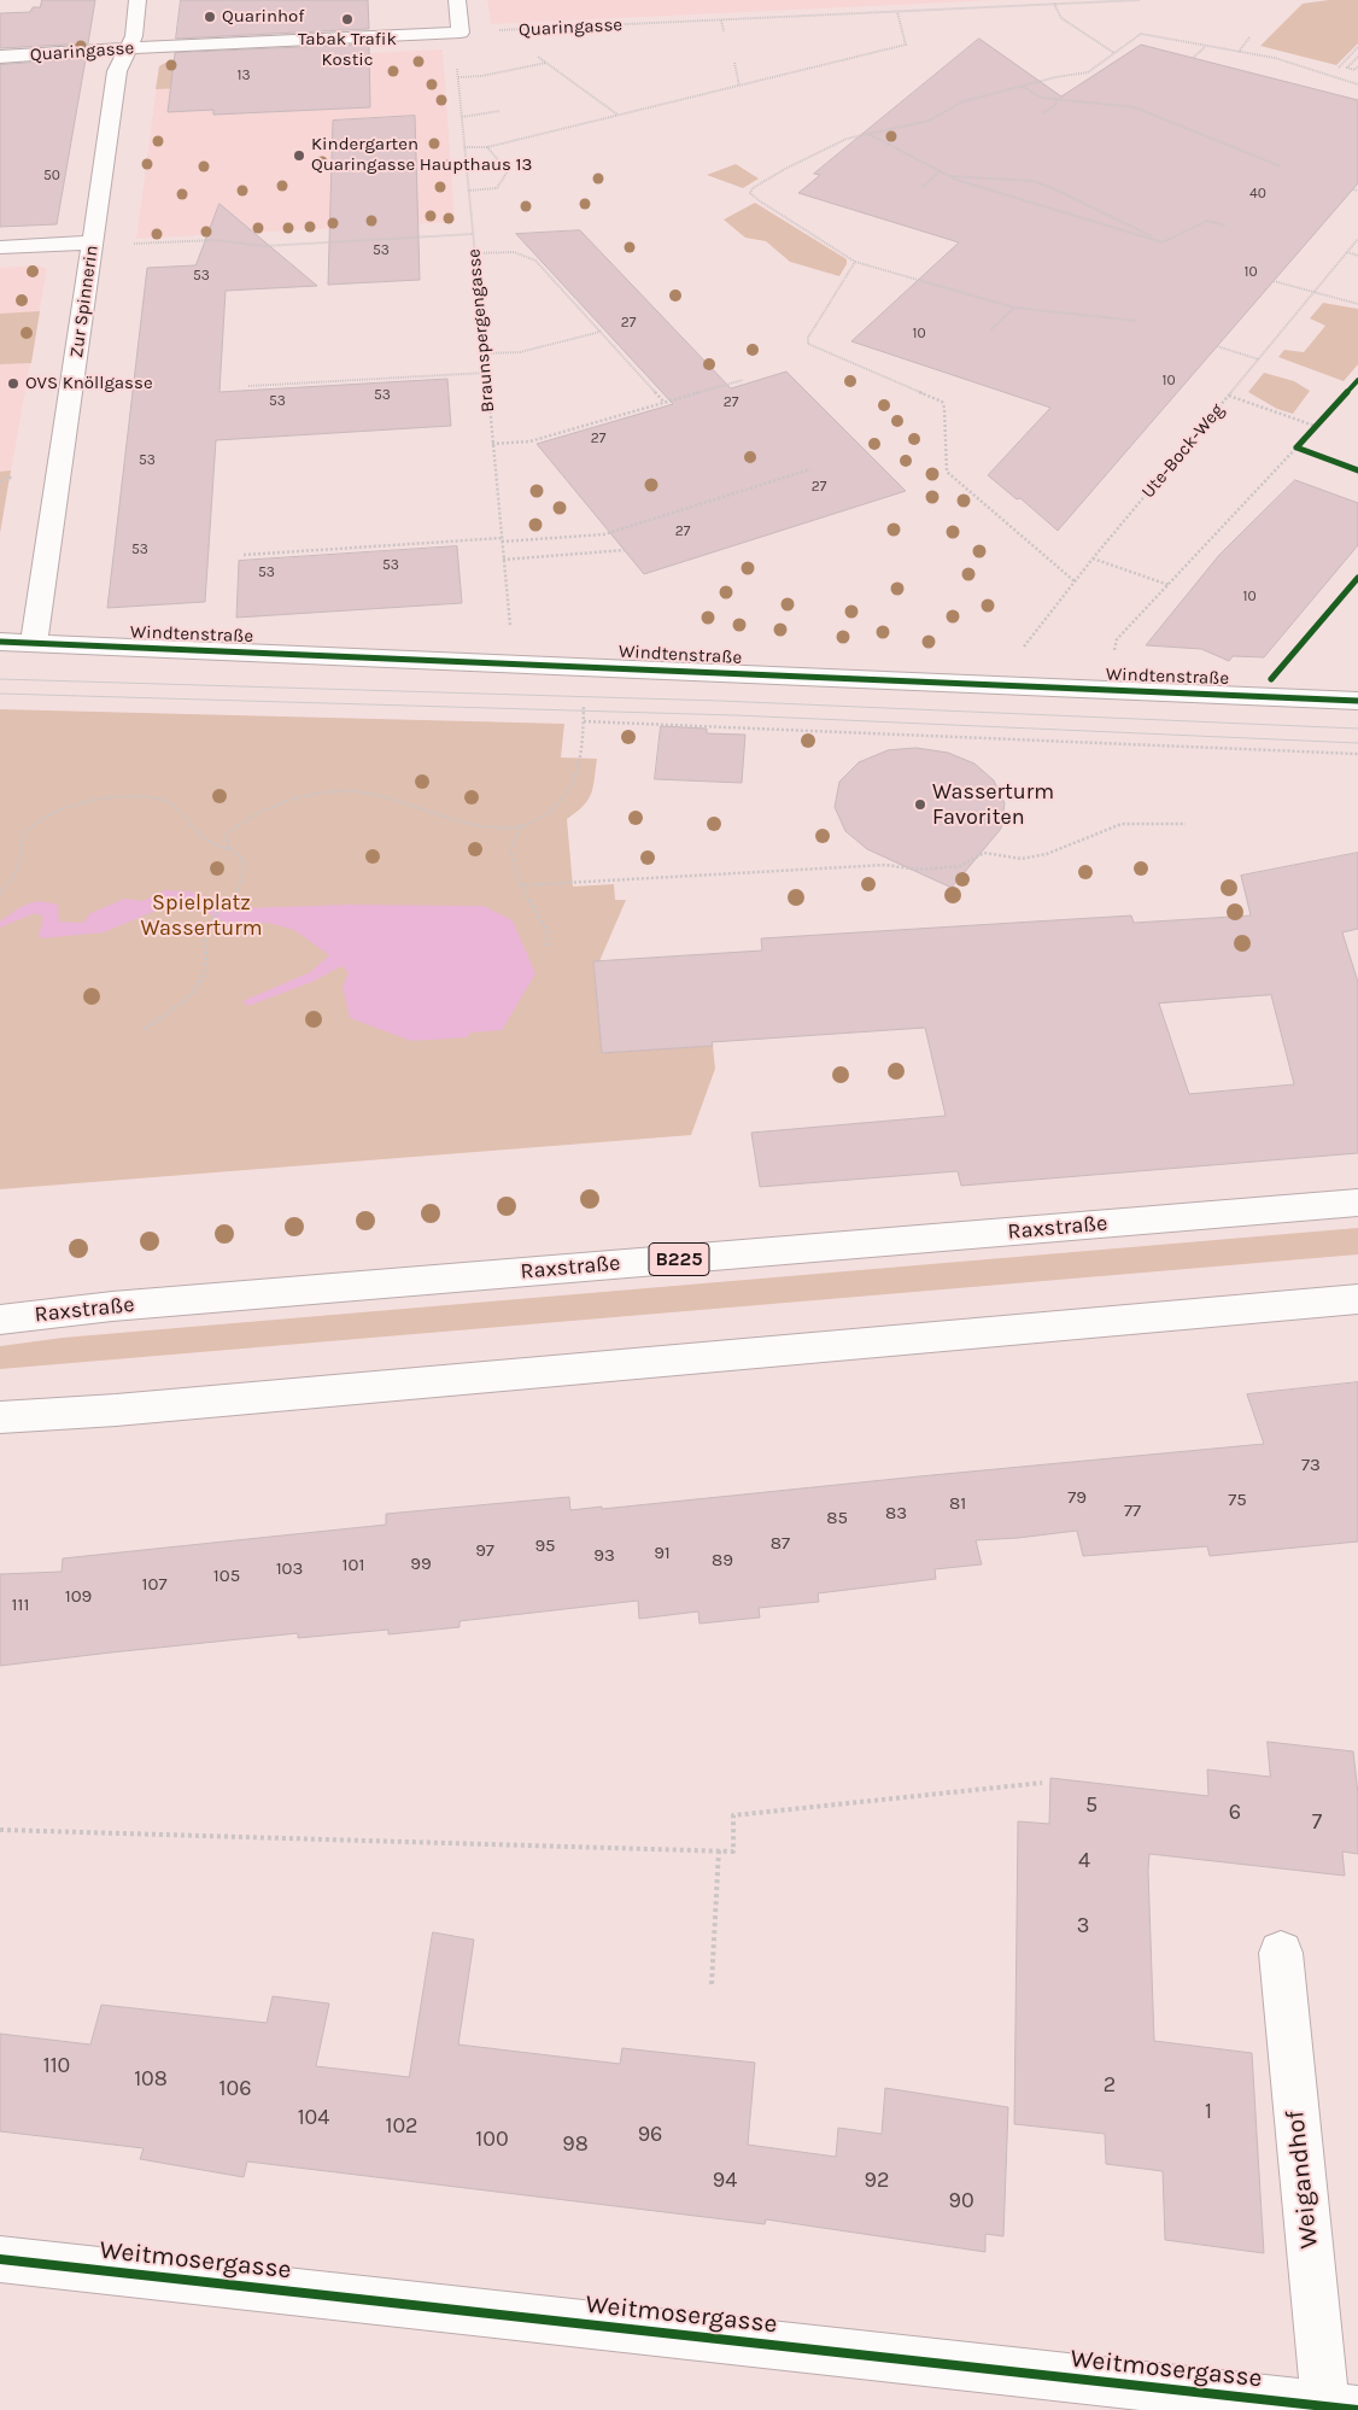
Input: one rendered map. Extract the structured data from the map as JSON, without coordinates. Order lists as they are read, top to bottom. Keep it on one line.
{"streets":{"street":["Quaringasse","Zur Spinnerin","Windtenstraße","Raxstraße","B225","Weigandhof","Weitmosergasse"],"path":["Braunspergengasse","Ute-Bock-Weg"]},"crossings":[["Quaringasse","Zur Spinnerin"],["Quaringasse","Braunspergengasse"],["Zur Spinnerin","Windtenstraße"],["Braunspergengasse","Windtenstraße"],["Weigandhof","Weitmosergasse"]],"parks":["Spielplatz Wasserturm"],"places":["Quarinhof","Tabak Trafik Kostic","Kindergarten Quaringasse Haupthaus 13","OVS Knöllgasse","Wasserturm Favoriten"],"house_numbers":["13","50","40","53","10","53","27","10","10","53","53","27","27","53","27","27","53","53","53","10","73","79","75","81","77","83","85","87","95","97","91","93","89","99","101","103","105","107","109","111","5","6","7","4","3","110","108","2","106","1","104","102","96","100","98","94","92","90"]}
